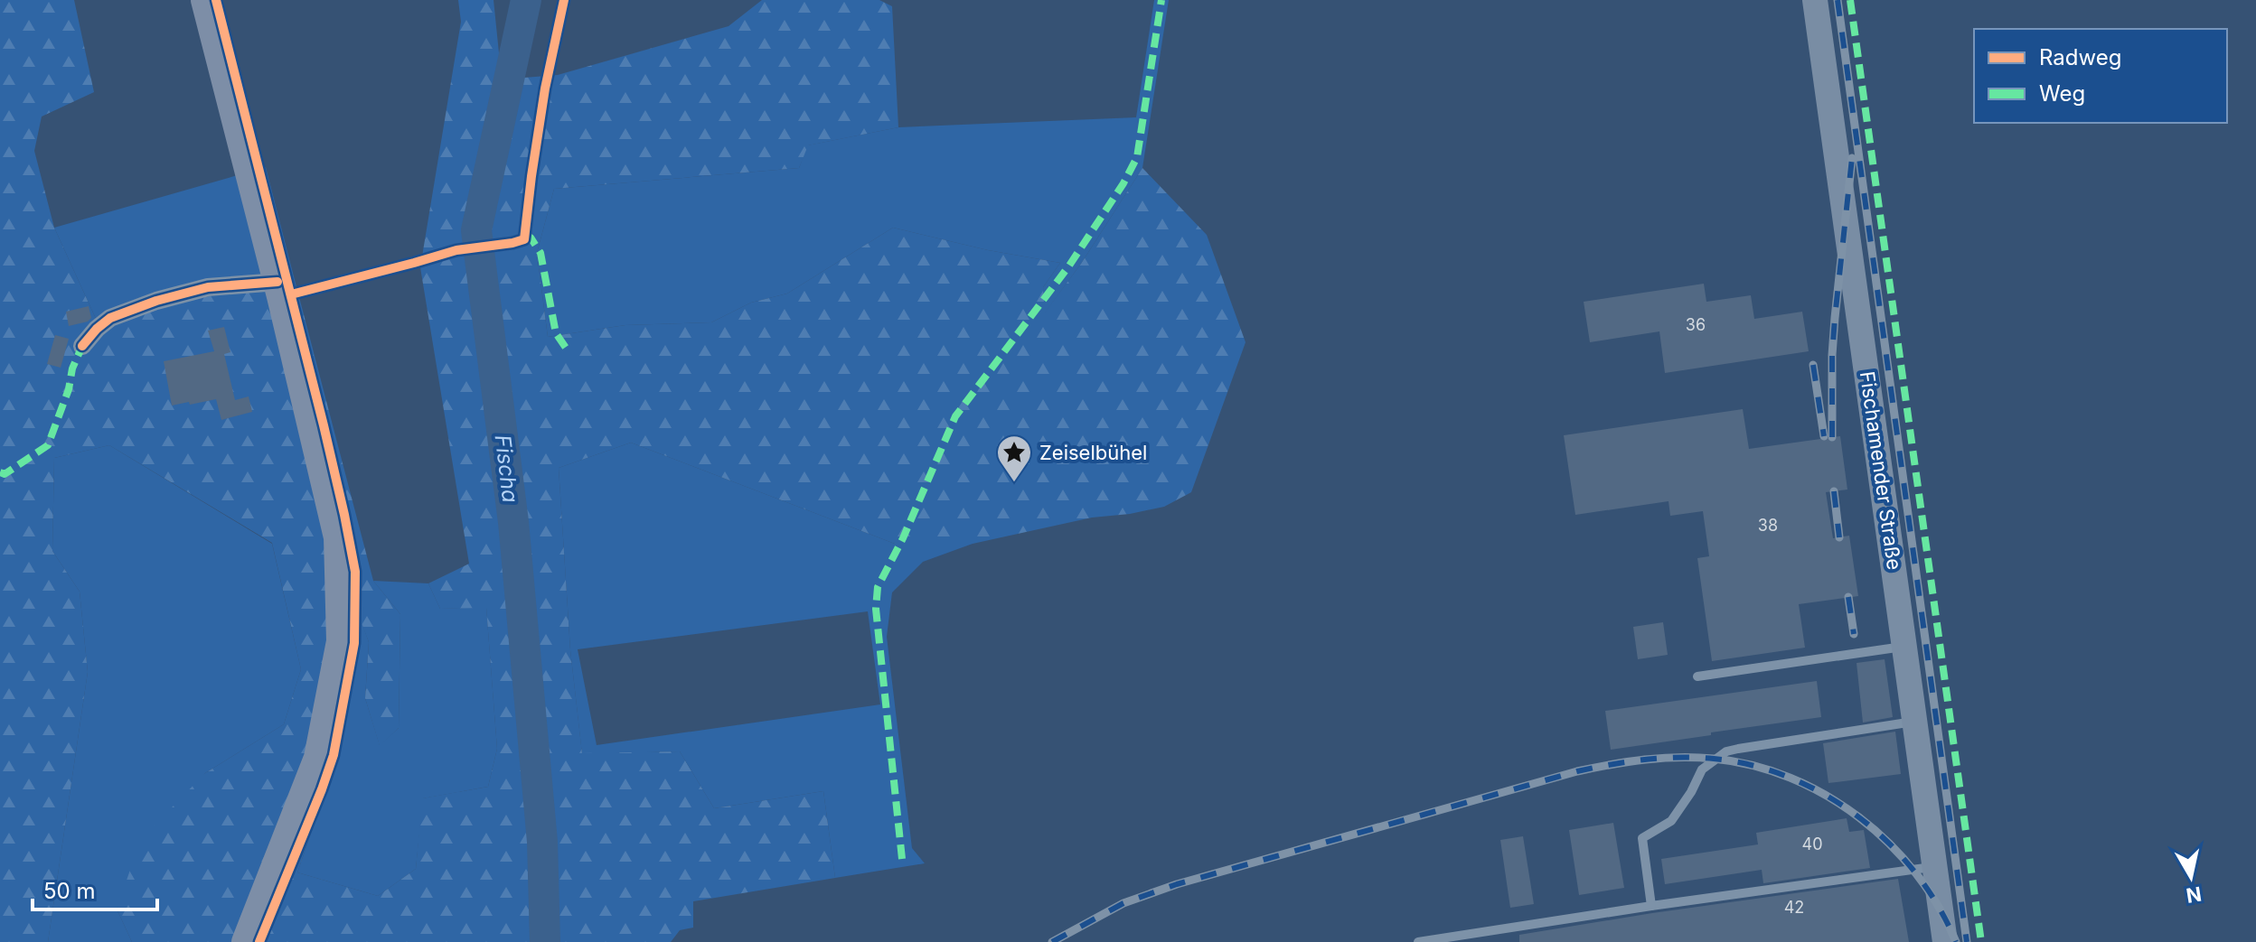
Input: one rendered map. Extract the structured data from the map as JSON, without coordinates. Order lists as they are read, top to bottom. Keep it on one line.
{"streets":{"main road":["Fischamender Straße"]},"water":["Fischa"],"places":{"place":["Zeiselbühel"]},"house_numbers":["36","38","40","42"],"legend":["Radweg","Weg"],"scale_bar":"50 m","north":"bottom"}
